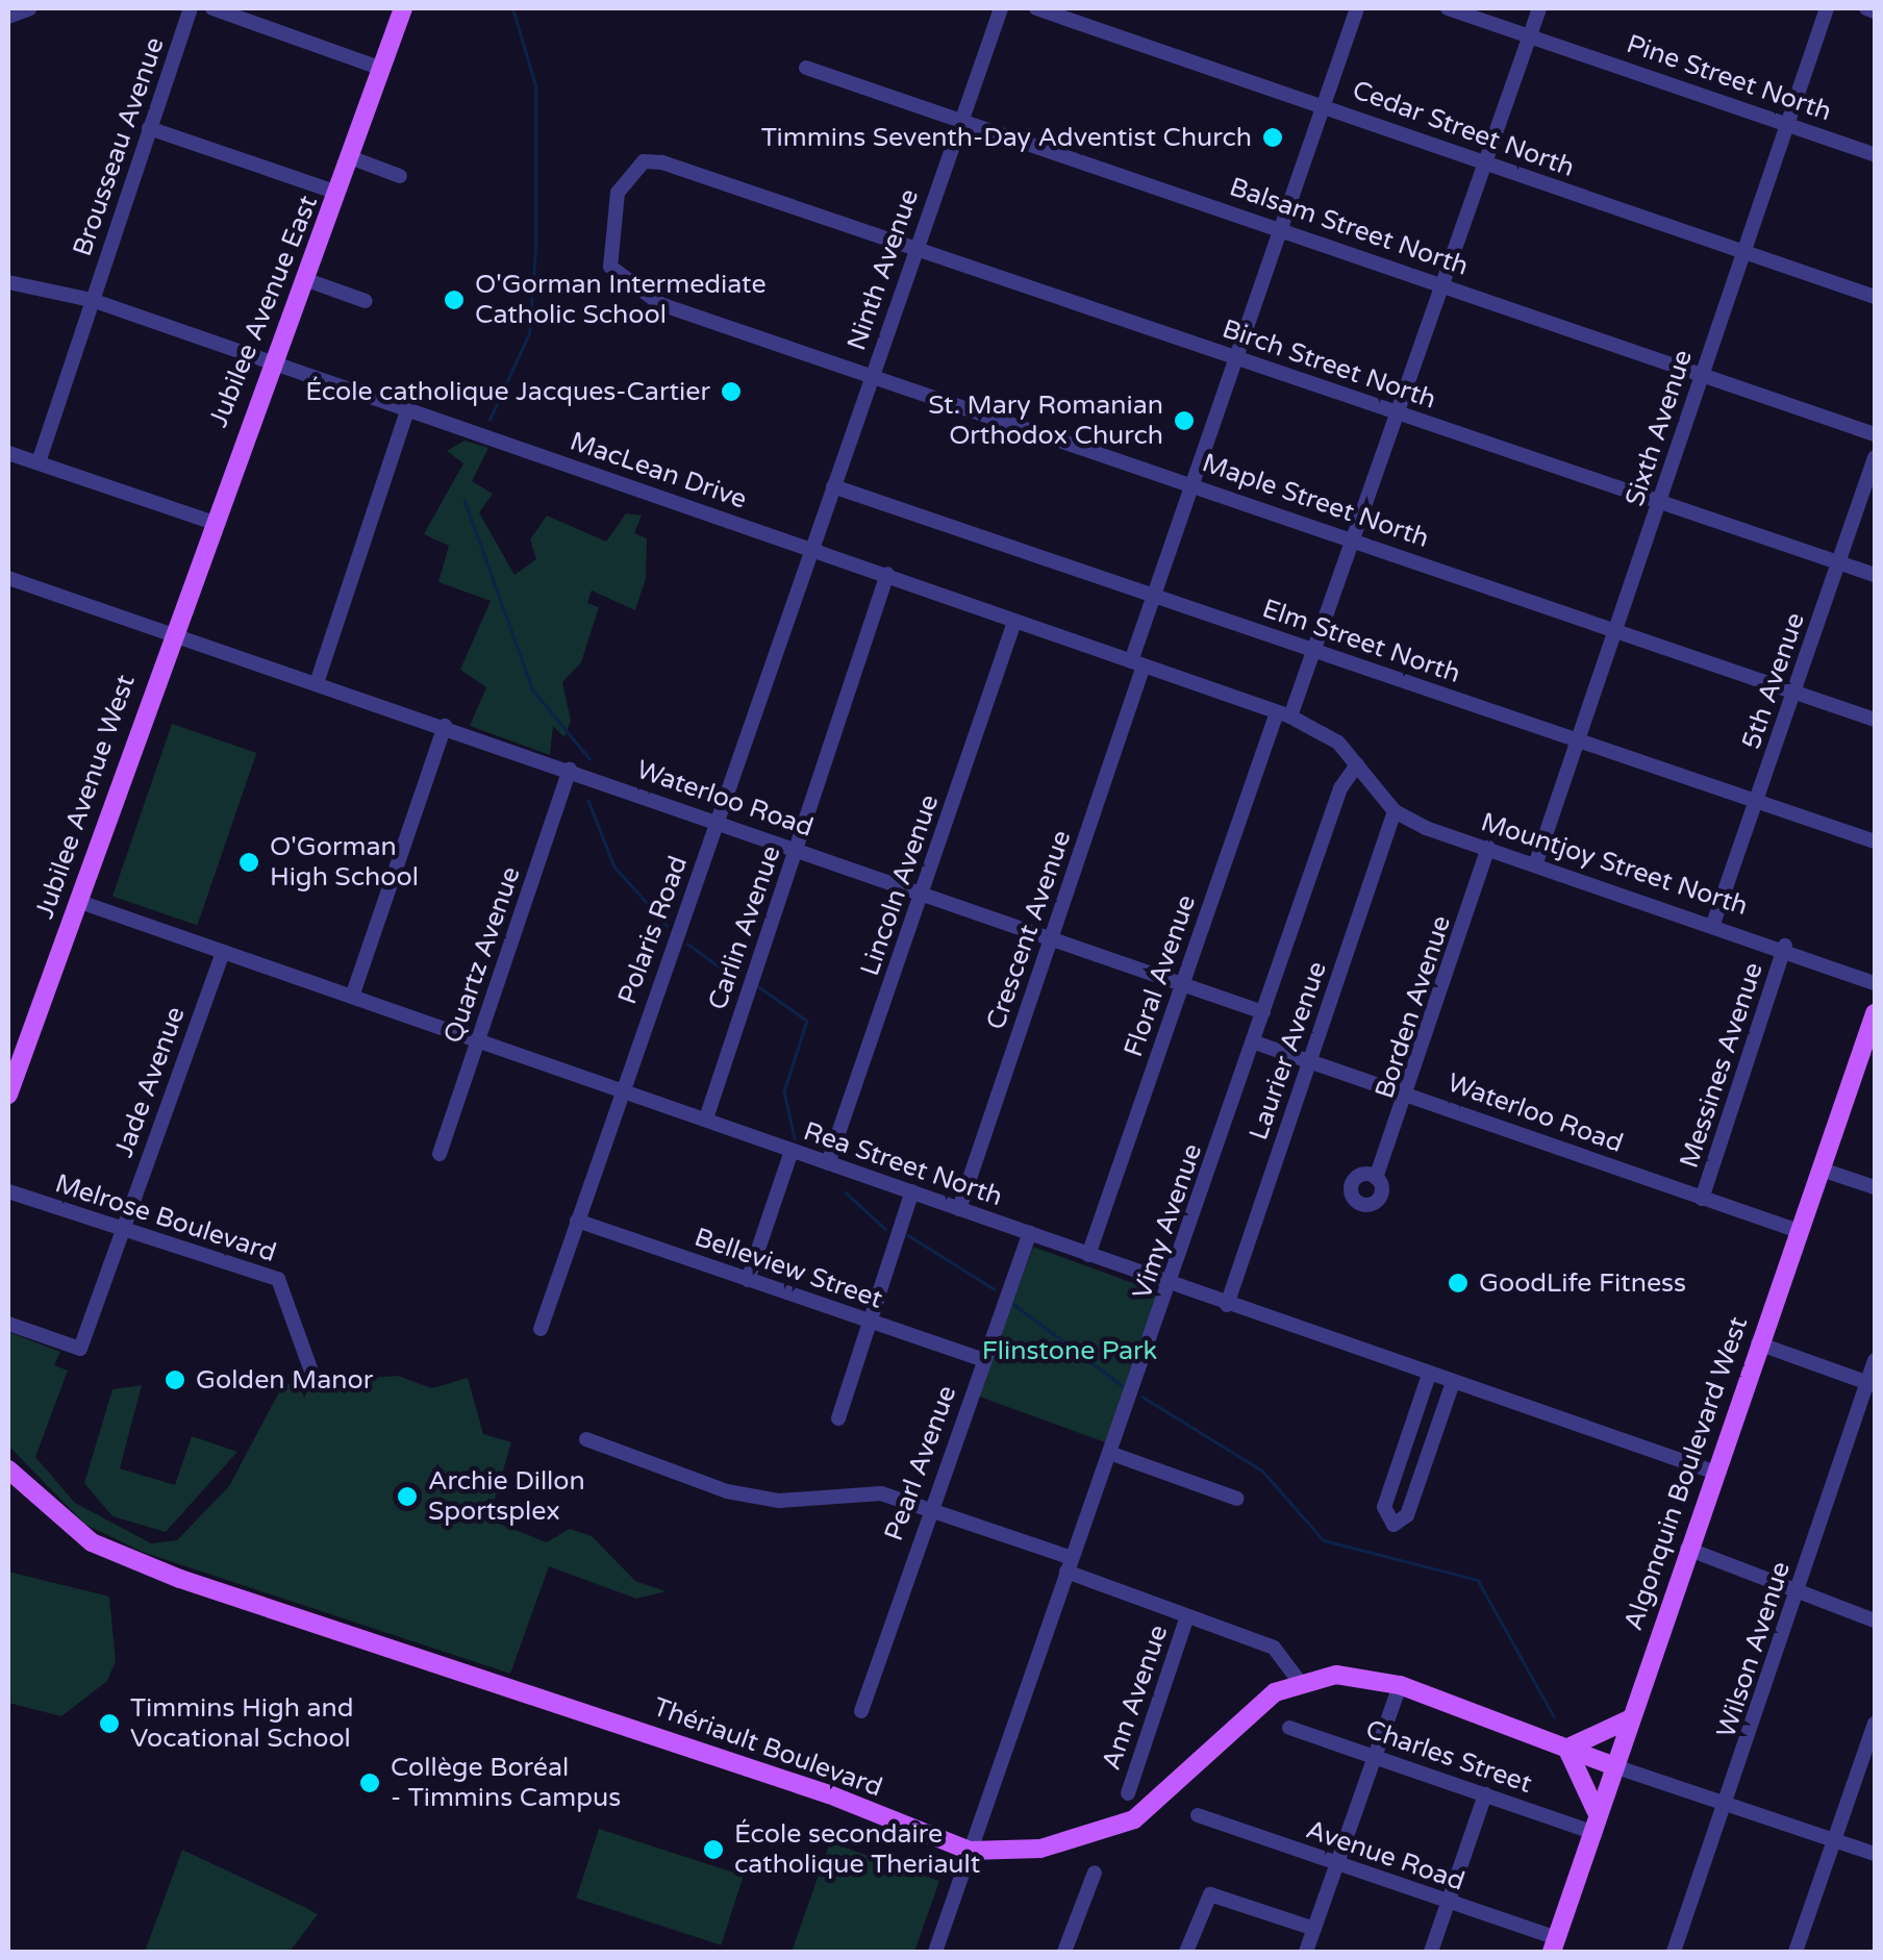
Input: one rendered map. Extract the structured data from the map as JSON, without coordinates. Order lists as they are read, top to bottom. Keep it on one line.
{"streets":{"main road":["Jubilee Avenue East","Jubilee Avenue West","Algonquin Boulevard West","Thériault Boulevard"],"street":["Pine Street North","Cedar Street North","Brousseau Avenue","Balsam Street North","Ninth Avenue","Birch Street North","Sixth Avenue","MacLean Drive","Maple Street North","Elm Street North","5th Avenue","Waterloo Road","Mountjoy Street North","Lincoln Avenue","Carlin Avenue","Polaris Road","Crescent Avenue","Quartz Avenue","Floral Avenue","Borden Avenue","Laurier Avenue","Messines Avenue","Jade Avenue","Rea Street North","Melrose Boulevard","Vimy Avenue","Belleview Street","Pearl Avenue","Wilson Avenue","Ann Avenue","Charles Street","Avenue Road"]},"crossings":[["Pine Street North","Sixth Avenue"],["Pine Street North","Floral Avenue"],["Cedar Street North","Sixth Avenue"],["Cedar Street North","Crescent Avenue"],["Cedar Street North","Floral Avenue"],["Brousseau Avenue","MacLean Drive"],["Balsam Street North","Ninth Avenue"],["Balsam Street North","Sixth Avenue"],["Balsam Street North","Crescent Avenue"],["Balsam Street North","Floral Avenue"],["Ninth Avenue","Birch Street North"],["Ninth Avenue","MacLean Drive"],["Ninth Avenue","Maple Street North"],["Ninth Avenue","Elm Street North"],["Ninth Avenue","Polaris Road"],["Jubilee Avenue East","MacLean Drive"],["Jubilee Avenue East","Jubilee Avenue West"],["Jubilee Avenue East","Waterloo Road"],["Birch Street North","Sixth Avenue"],["Birch Street North","Maple Street North"],["Birch Street North","5th Avenue"],["Birch Street North","Crescent Avenue"],["Birch Street North","Floral Avenue"],["Sixth Avenue","Maple Street North"],["Sixth Avenue","Elm Street North"],["Sixth Avenue","Mountjoy Street North"],["MacLean Drive","Lincoln Avenue"],["MacLean Drive","Carlin Avenue"],["MacLean Drive","Polaris Road"],["MacLean Drive","Crescent Avenue"],["MacLean Drive","Floral Avenue"],["Maple Street North","5th Avenue"],["Maple Street North","Crescent Avenue"],["Maple Street North","Floral Avenue"],["Elm Street North","5th Avenue"],["Elm Street North","Crescent Avenue"],["Elm Street North","Floral Avenue"],["5th Avenue","Mountjoy Street North"],["Jubilee Avenue West","Waterloo Road"],["Jubilee Avenue West","Rea Street North"],["Waterloo Road","Lincoln Avenue"],["Waterloo Road","Carlin Avenue"],["Waterloo Road","Polaris Road"],["Waterloo Road","Crescent Avenue"],["Waterloo Road","Quartz Avenue"],["Waterloo Road","Floral Avenue"],["Waterloo Road","Borden Avenue"],["Waterloo Road","Laurier Avenue"],["Waterloo Road","Messines Avenue"],["Waterloo Road","Vimy Avenue"],["Waterloo Road","Algonquin Boulevard West"],["Mountjoy Street North","Borden Avenue"],["Mountjoy Street North","Laurier Avenue"],["Mountjoy Street North","Messines Avenue"],["Mountjoy Street North","Vimy Avenue"],["Lincoln Avenue","Rea Street North"],["Carlin Avenue","Rea Street North"],["Polaris Road","Rea Street North"],["Polaris Road","Belleview Street"],["Crescent Avenue","Rea Street North"],["Quartz Avenue","Rea Street North"],["Floral Avenue","Rea Street North"],["Laurier Avenue","Rea Street North"],["Jade Avenue","Rea Street North"],["Jade Avenue","Melrose Boulevard"],["Rea Street North","Vimy Avenue"],["Rea Street North","Pearl Avenue"],["Rea Street North","Algonquin Boulevard West"],["Vimy Avenue","Thériault Boulevard"],["Belleview Street","Pearl Avenue"],["Algonquin Boulevard West","Thériault Boulevard"],["Algonquin Boulevard West","Charles Street"],["Algonquin Boulevard West","Avenue Road"]],"parks":["Flinstone Park"],"places":["Timmins Seventh-Day Adventist Church","O'Gorman Intermediate Catholic School","École catholique Jacques-Cartier","St. Mary Romanian Orthodox Church","O'Gorman High School","GoodLife Fitness","Golden Manor","Archie Dillon Sportsplex","Timmins High and Vocational School","Collège Boréal - Timmins Campus","École secondaire catholique Theriault"]}
